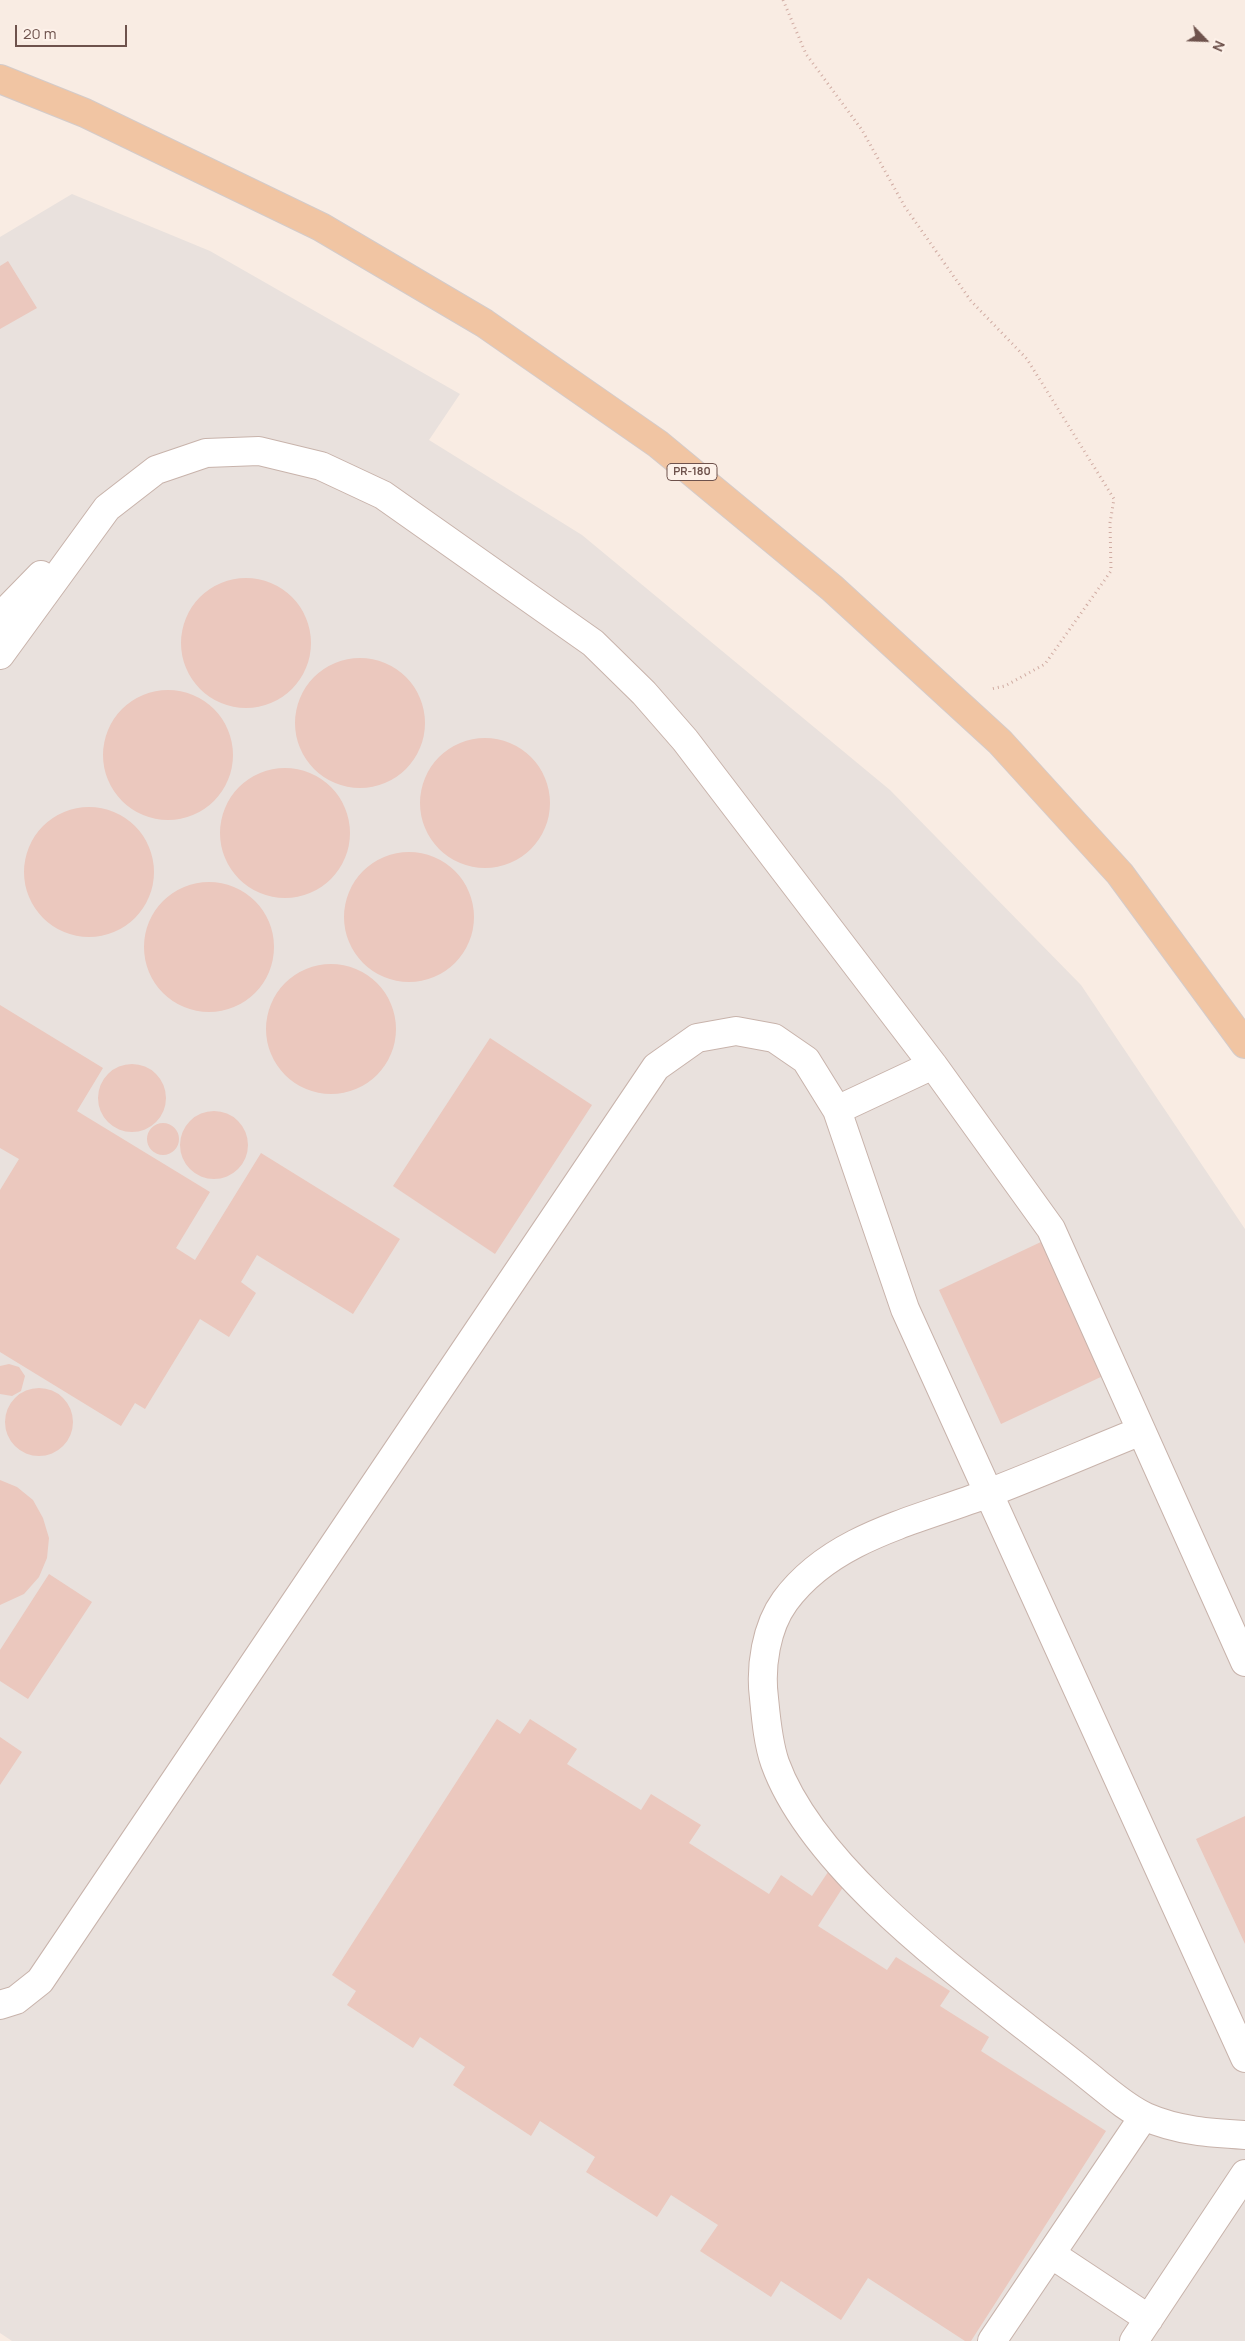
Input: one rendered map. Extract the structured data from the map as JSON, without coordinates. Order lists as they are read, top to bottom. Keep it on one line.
{"streets":{"main road":["PR-180"]},"scale_bar":"20 m","north":"bottom right"}
